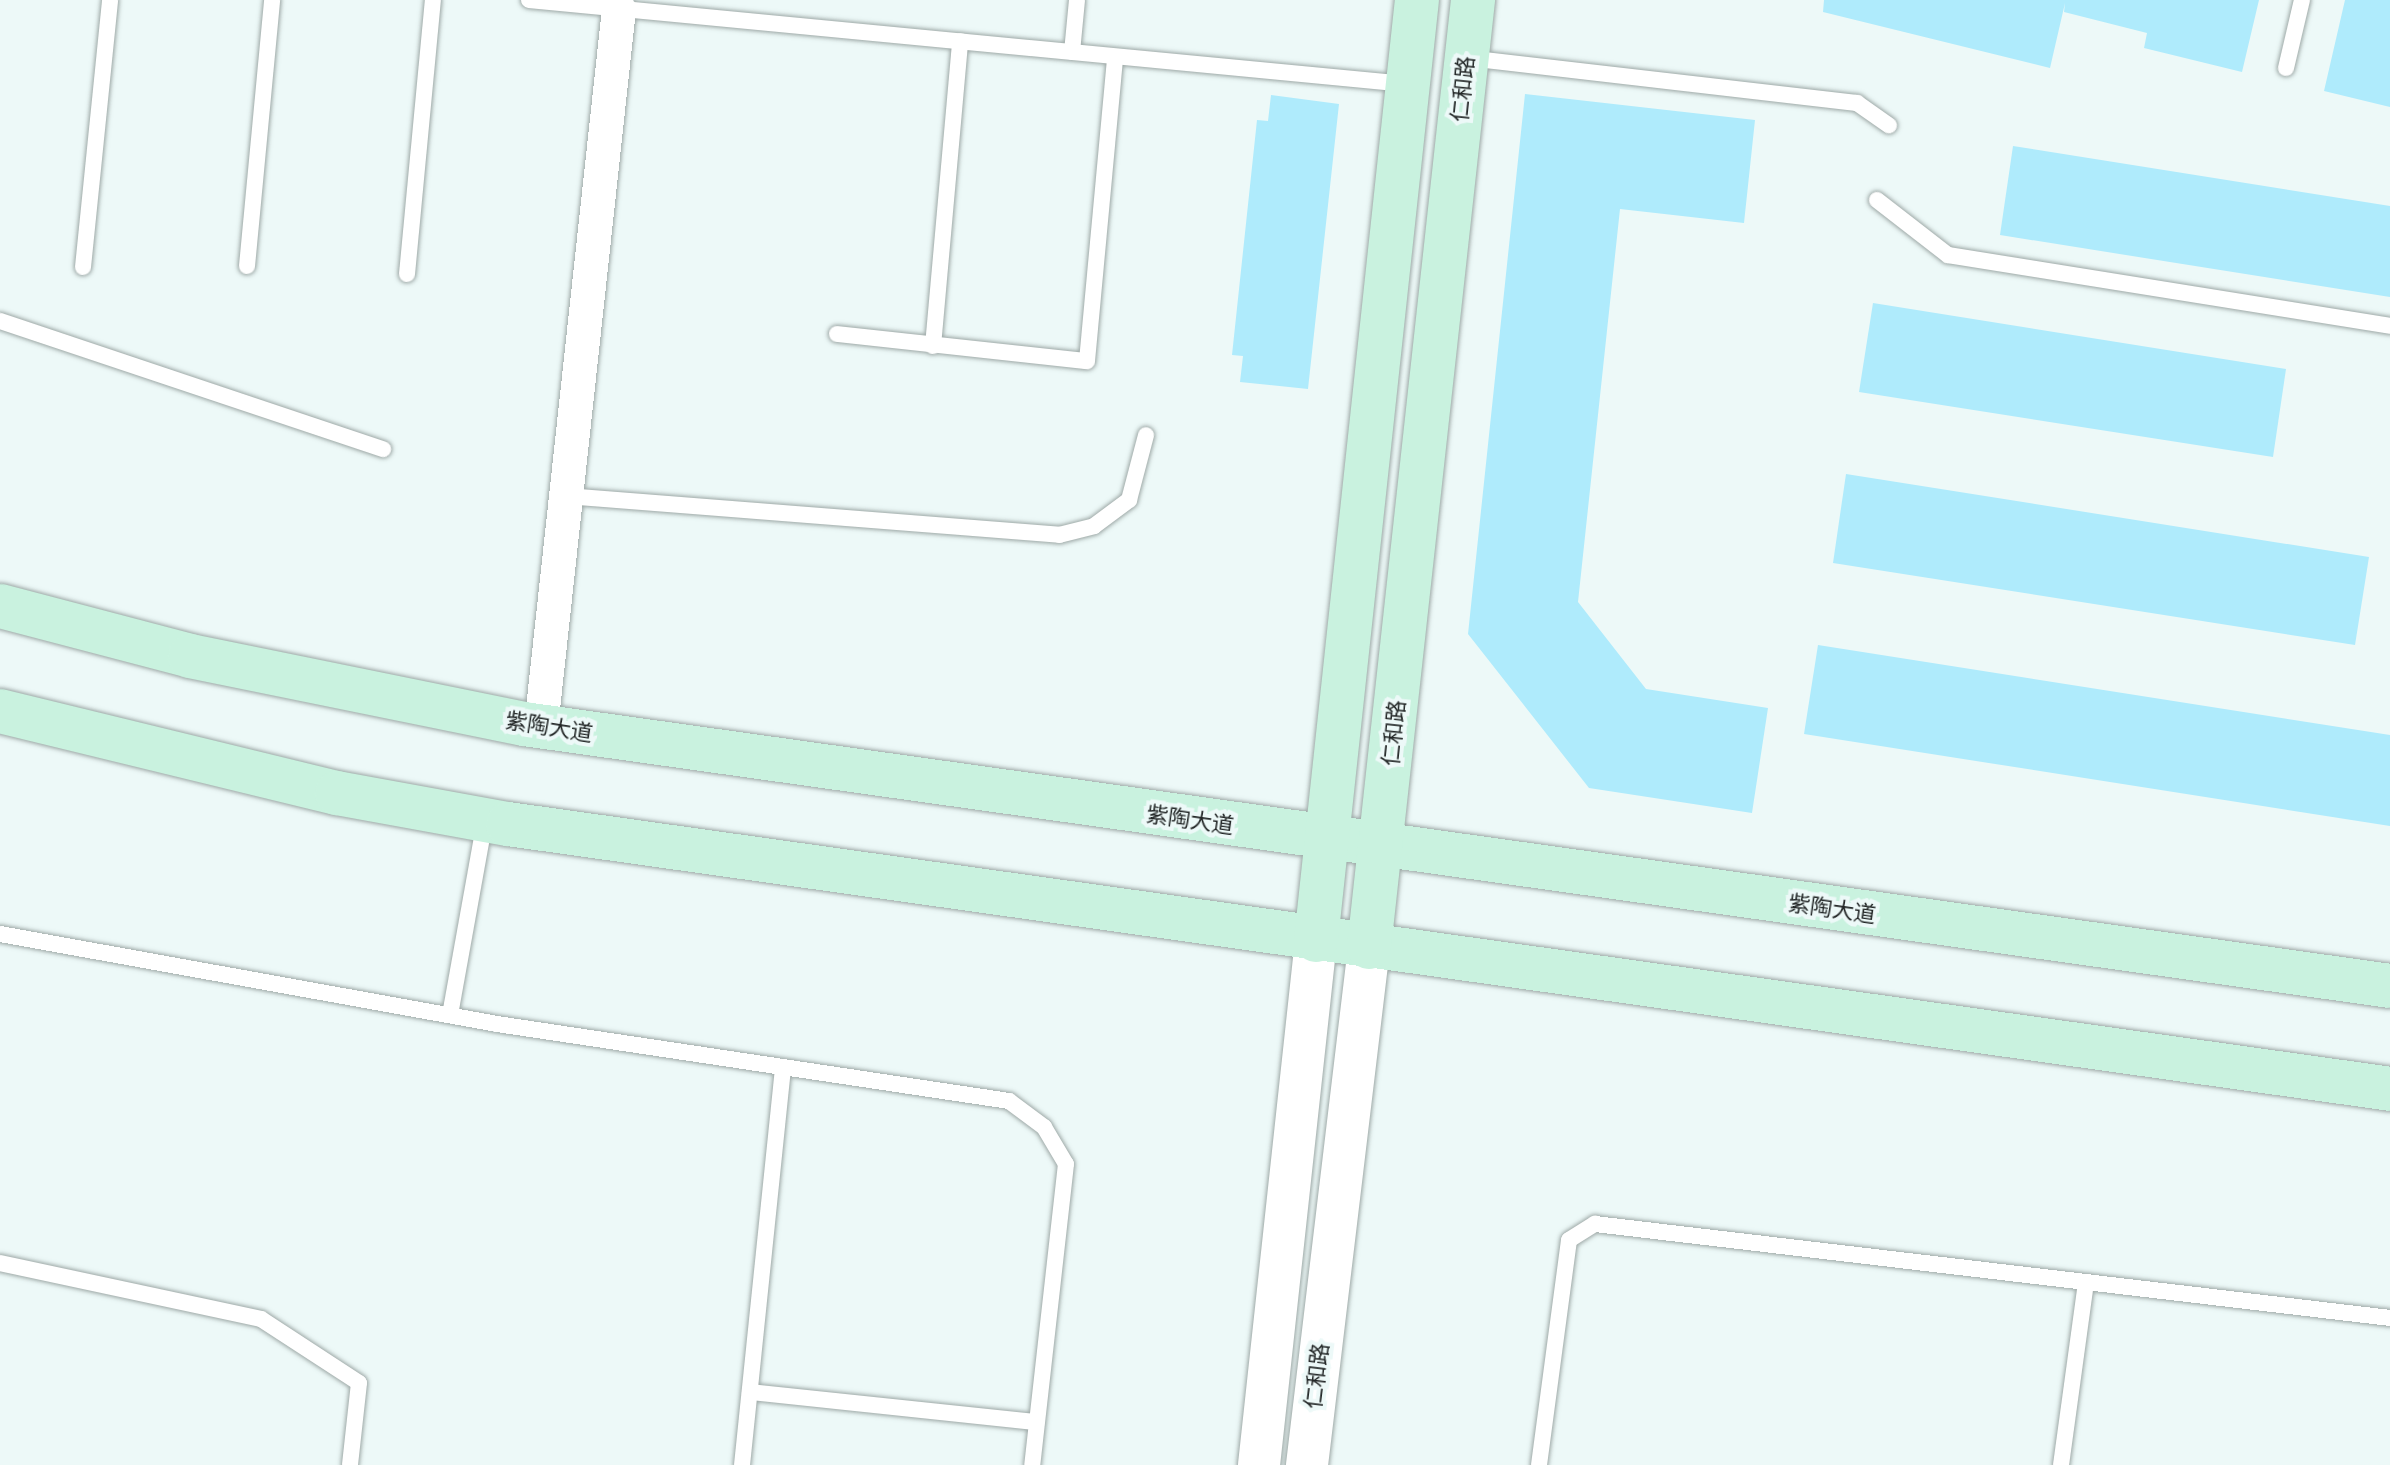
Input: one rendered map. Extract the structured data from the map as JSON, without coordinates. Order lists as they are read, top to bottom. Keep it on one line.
{"streets":{"main road":["仁和路","紫陶大道"]},"crossings":[["仁和路","紫陶大道"]]}
